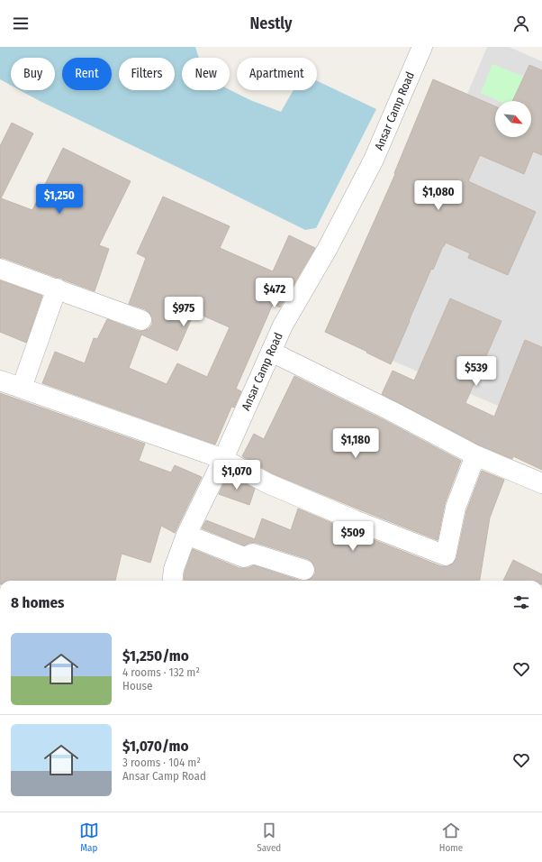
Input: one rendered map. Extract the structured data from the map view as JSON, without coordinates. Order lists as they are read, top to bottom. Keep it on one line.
{"streets":{"street":["Ansar Camp Road"]},"north":"bottom right","page":{"header":"Nestly","chip":["Buy","Rent","Filters","New","Apartment"],"price":["$1,080","$1,250","$472","$975","$539","$1,180","$1,070","$509"],"heading":"8 homes","list":[{"name":"$1,250/mo","note":"4 rooms · 132 m² · House"},{"name":"$1,070/mo","note":"3 rooms · 104 m² · Ansar Camp Road"}],"tabs":["Map","Saved","Home"]}}
